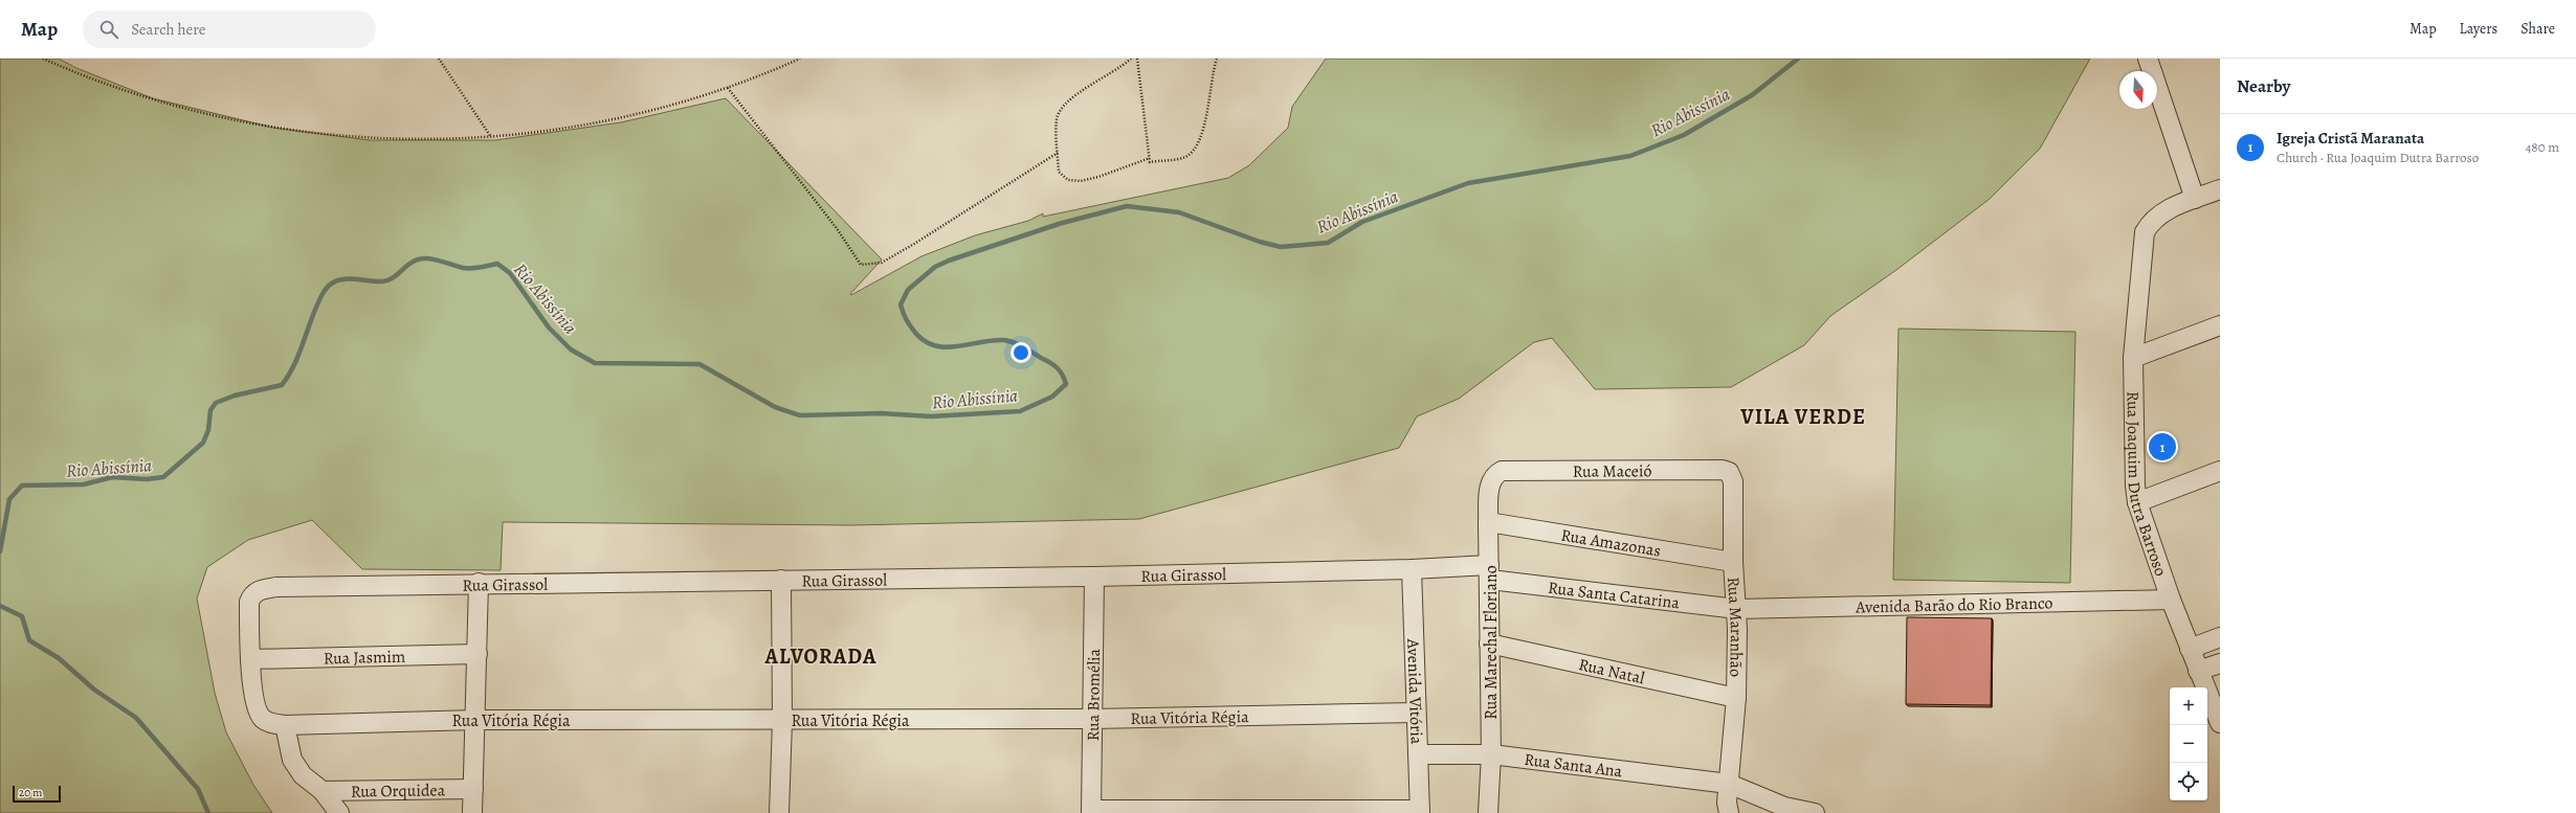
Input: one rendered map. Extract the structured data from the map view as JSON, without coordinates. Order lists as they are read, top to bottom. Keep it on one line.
{"streets":{"street":["Rua Maceió","Rua Joaquim Dutra Barroso","Rua Amazonas","Rua Girassol","Rua Santa Catarina","Avenida Barão do Rio Branco","Rua Maranhão","Rua Marechal Floriano","Rua Jasmim","Rua Natal","Avenida Vitória","Rua Bromélia","Rua Vitória Régia","Rua Santa Ana","Rua Orquidea"]},"crossings":[["Rua Maceió","Rua Maranhão"],["Rua Maceió","Rua Marechal Floriano"],["Rua Joaquim Dutra Barroso","Avenida Barão do Rio Branco"],["Rua Amazonas","Rua Maranhão"],["Rua Amazonas","Rua Marechal Floriano"],["Rua Girassol","Rua Santa Catarina"],["Rua Girassol","Rua Marechal Floriano"],["Rua Girassol","Rua Jasmim"],["Rua Girassol","Avenida Vitória"],["Rua Girassol","Rua Bromélia"],["Rua Girassol","Rua Vitória Régia"],["Rua Santa Catarina","Avenida Barão do Rio Branco"],["Rua Santa Catarina","Rua Maranhão"],["Rua Santa Catarina","Rua Marechal Floriano"],["Avenida Barão do Rio Branco","Rua Maranhão"],["Rua Maranhão","Rua Natal"],["Rua Maranhão","Rua Santa Ana"],["Rua Marechal Floriano","Rua Natal"],["Rua Marechal Floriano","Rua Santa Ana"],["Rua Jasmim","Rua Vitória Régia"],["Avenida Vitória","Rua Vitória Régia"],["Avenida Vitória","Rua Santa Ana"],["Rua Bromélia","Rua Vitória Régia"]],"districts":["VILA VERDE","ALVORADA"],"water":["Rio Abissínia"],"scale_bar":"20 m","north":"bottom","page":{"header":"Map","search":"Search here","nav":["Map","Layers","Share"],"heading":"Nearby","list":[{"mark":"1","name":"Igreja Cristã Maranata","note":"Church · Rua Joaquim Dutra Barroso","value":"480 m"}],"pins":"1","map_buttons":["+","−"],"scale":"20 m"}}
